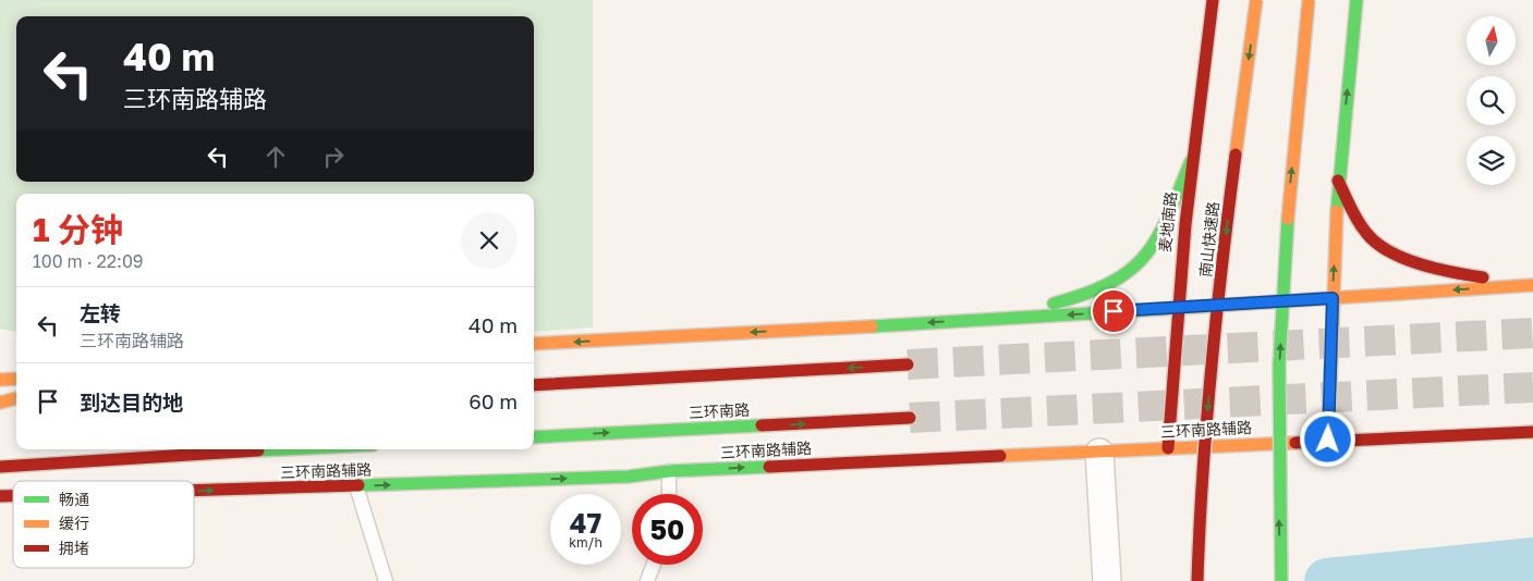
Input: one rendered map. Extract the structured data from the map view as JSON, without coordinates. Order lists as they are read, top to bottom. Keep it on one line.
{"streets":{"main road":["麦地南路","南山快速路","三环南路","三环南路辅路"]},"crossings":[["麦地南路","三环南路辅路"]],"legend":["畅通","缓行","拥堵"],"north":"top","page":{"turn":["40 m","三环南路辅路"],"heading":["1 分钟","100 m · 22:09"],"list":[{"name":"左转","note":"三环南路辅路","value":"40 m"},{"name":"到达目的地","value":"60 m"}],"speed":"47 km/h","limit":"50"}}
